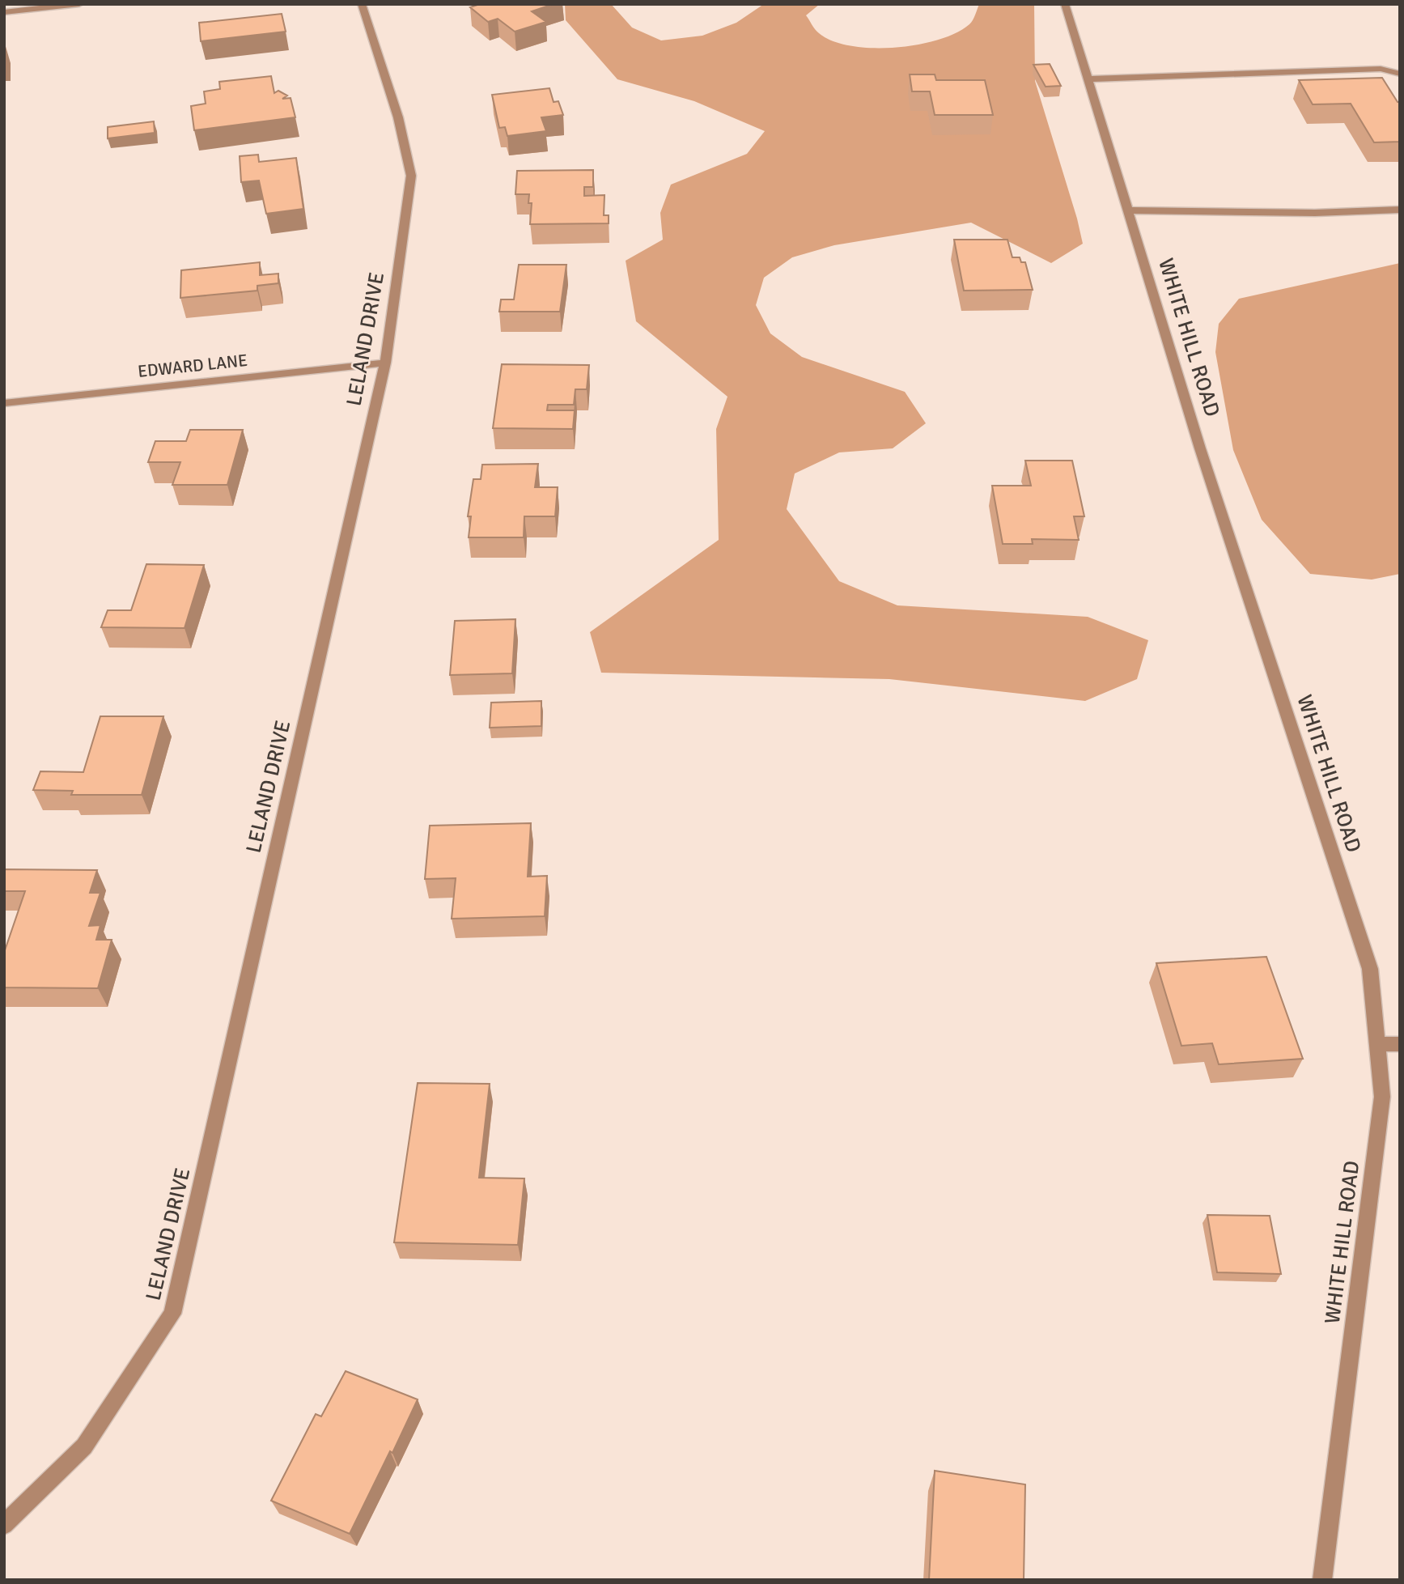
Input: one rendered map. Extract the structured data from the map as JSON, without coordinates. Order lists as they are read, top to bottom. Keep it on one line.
{"streets":{"street":["WHITE HILL ROAD","LELAND DRIVE","EDWARD LANE"]},"crossings":[["LELAND DRIVE","EDWARD LANE"]]}
